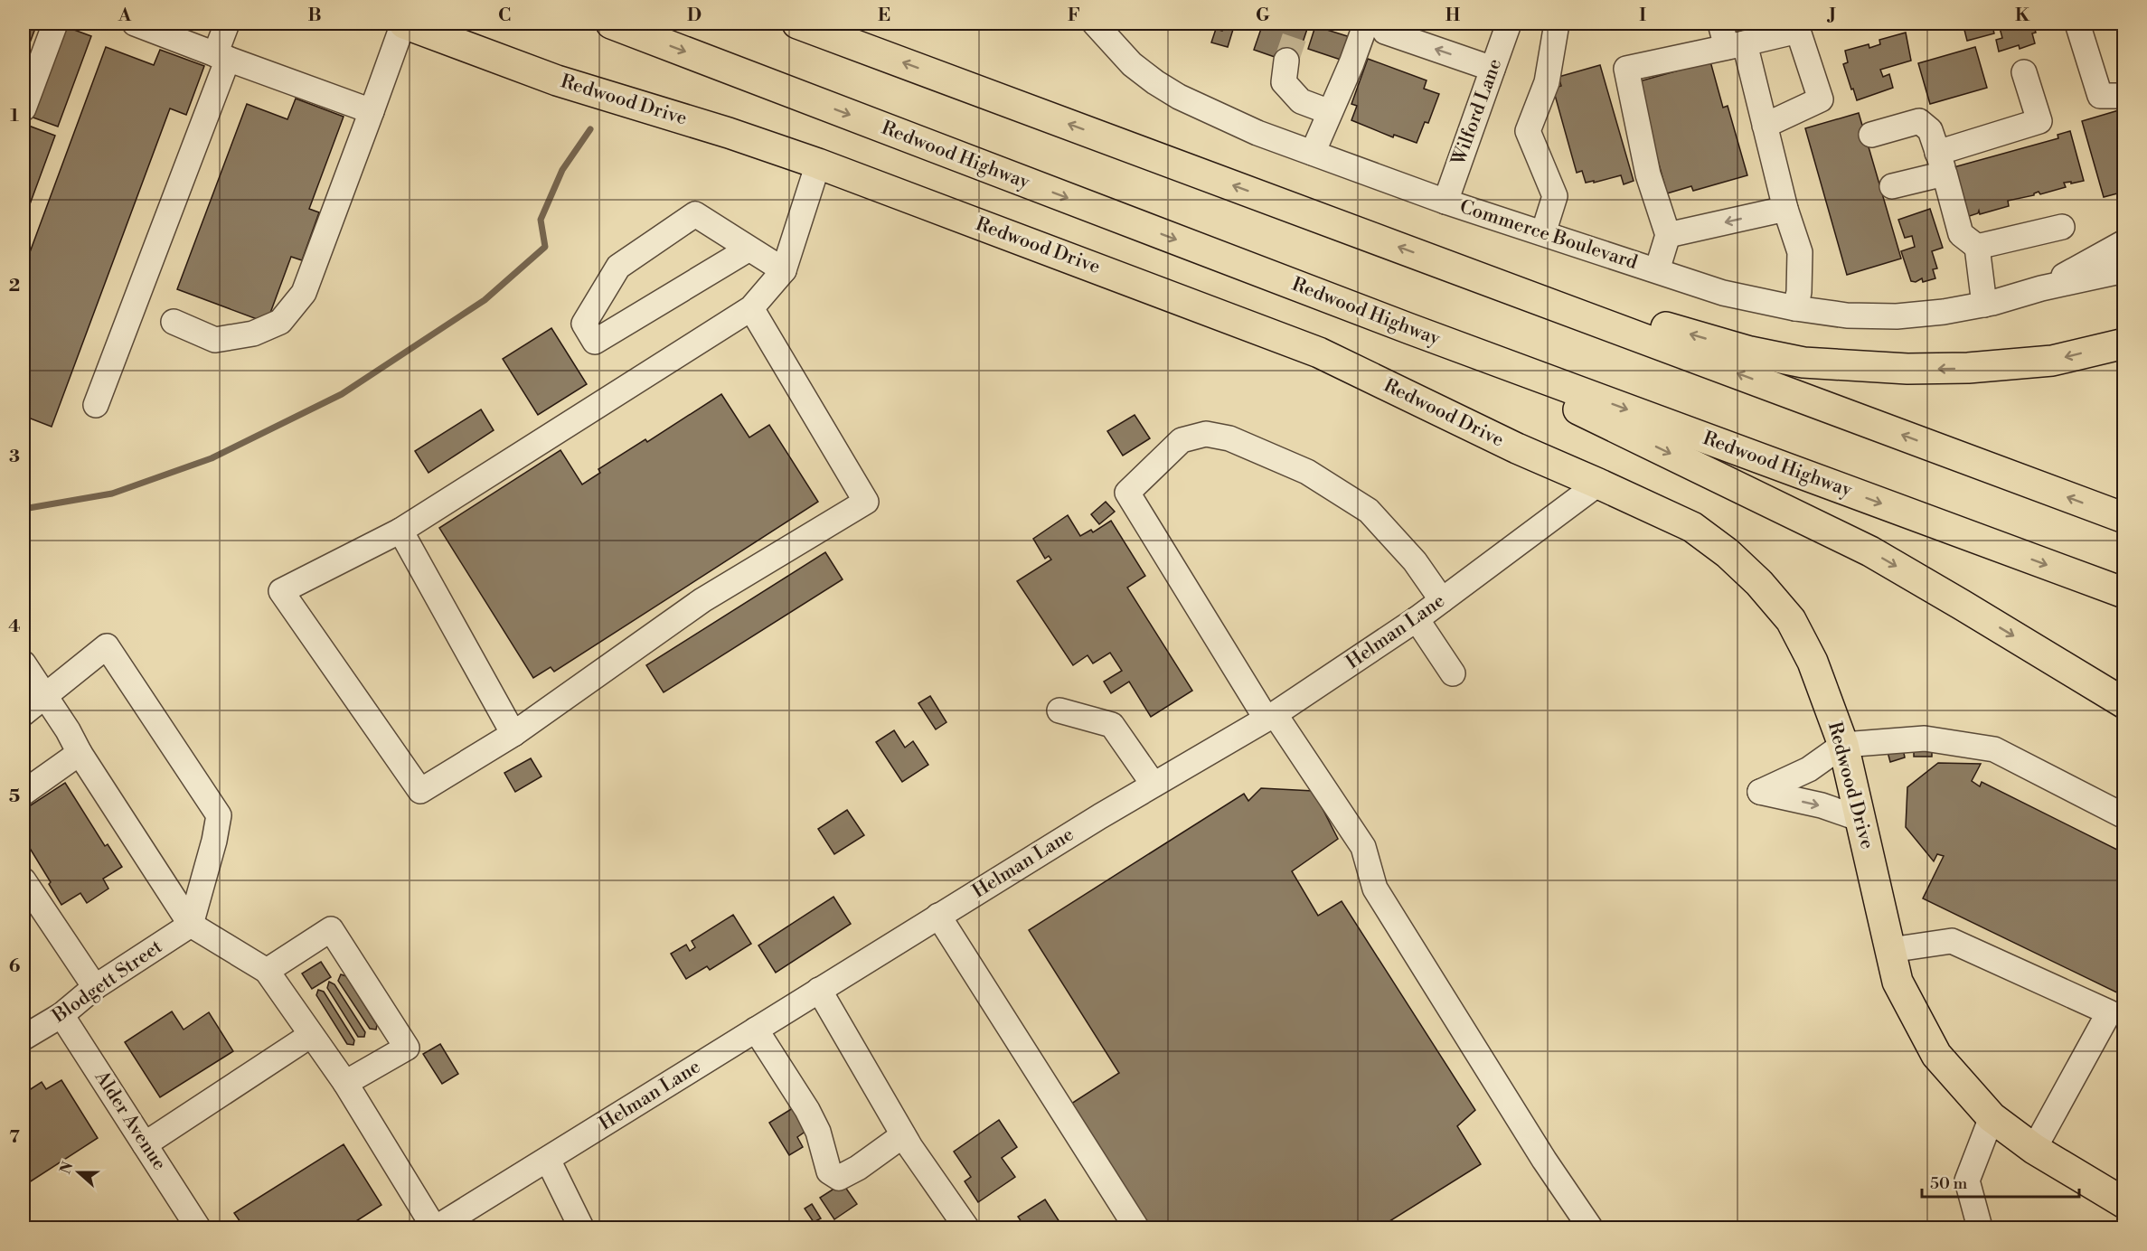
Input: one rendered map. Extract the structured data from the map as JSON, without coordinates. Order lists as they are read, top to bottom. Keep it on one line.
{"streets":{"main road":["Redwood Drive","Redwood Highway"],"street":["Wilford Lane","Commerce Boulevard","Helman Lane","Blodgett Street","Alder Avenue"]},"crossings":[["Redwood Drive","Helman Lane"],["Wilford Lane","Commerce Boulevard"],["Blodgett Street","Alder Avenue"]],"scale_bar":"50 m","north":"left","grid":{"columns":["A","B","C","D","E","F","G","H","I","J","K"],"rows":["1","2","3","4","5","6","7"]}}
